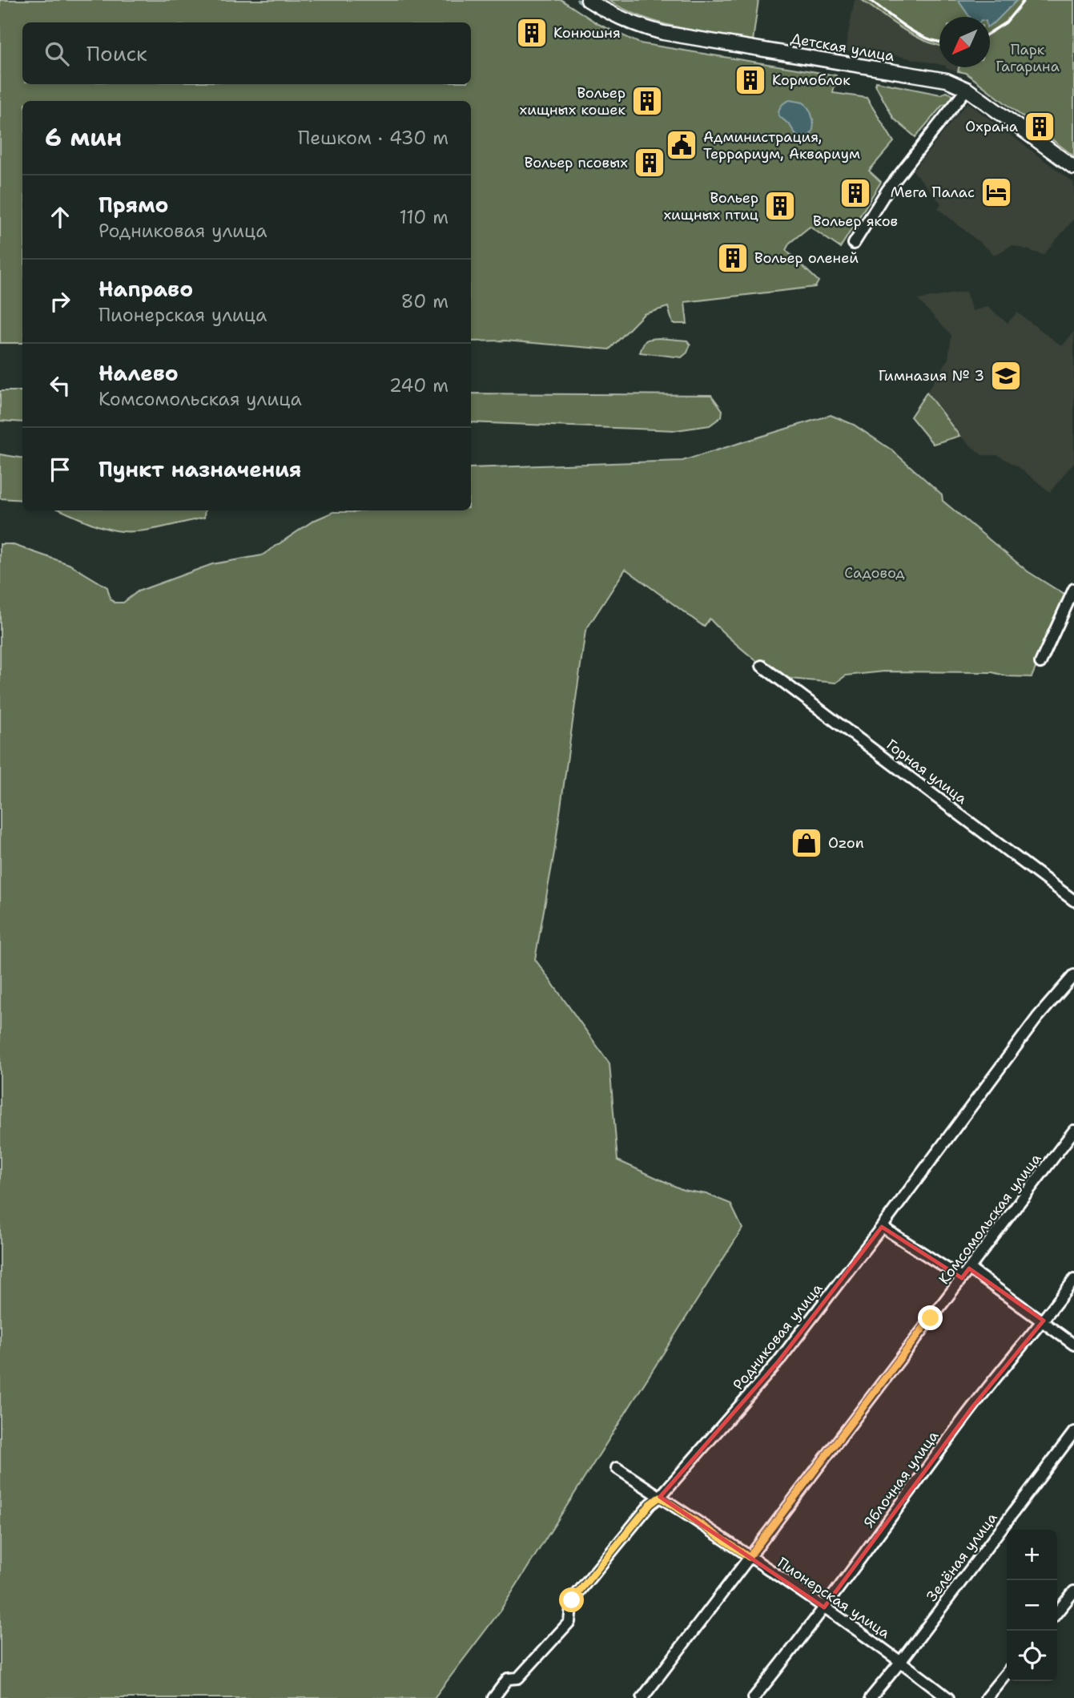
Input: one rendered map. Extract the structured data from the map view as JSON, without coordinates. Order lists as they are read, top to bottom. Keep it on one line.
{"streets":{"street":["Детская улица","Горная улица","Комсомольская улица","Родниковая улица","Яблочная улица","Зелёная улица","Пионерская улица"]},"crossings":[["Комсомольская улица","Пионерская улица"],["Родниковая улица","Пионерская улица"],["Яблочная улица","Пионерская улица"],["Зелёная улица","Пионерская улица"]],"parks":["Парк Гагарина","Садовод"],"places":{"building":["Конюшня","Кормоблок","Вольер хищных кошек","Охрана","Вольер псовых","Вольер яков","Вольер хищных птиц","Вольер оленей"],"public building":["Администрация, Террариум, Аквариум"],"hotel":["Мега Палас"],"school or university":["Гимназия № 3"],"shop":["Ozon"]},"north":"bottom left","page":{"search":"Поиск","heading":["6 мин","Пешком · 430 m"],"list":[["Прямо","Родниковая улица","110 m"],["Направо","Пионерская улица","80 m"],["Налево","Комсомольская улица","240 m"],"Пункт назначения"],"map_buttons":["+","−"]}}
